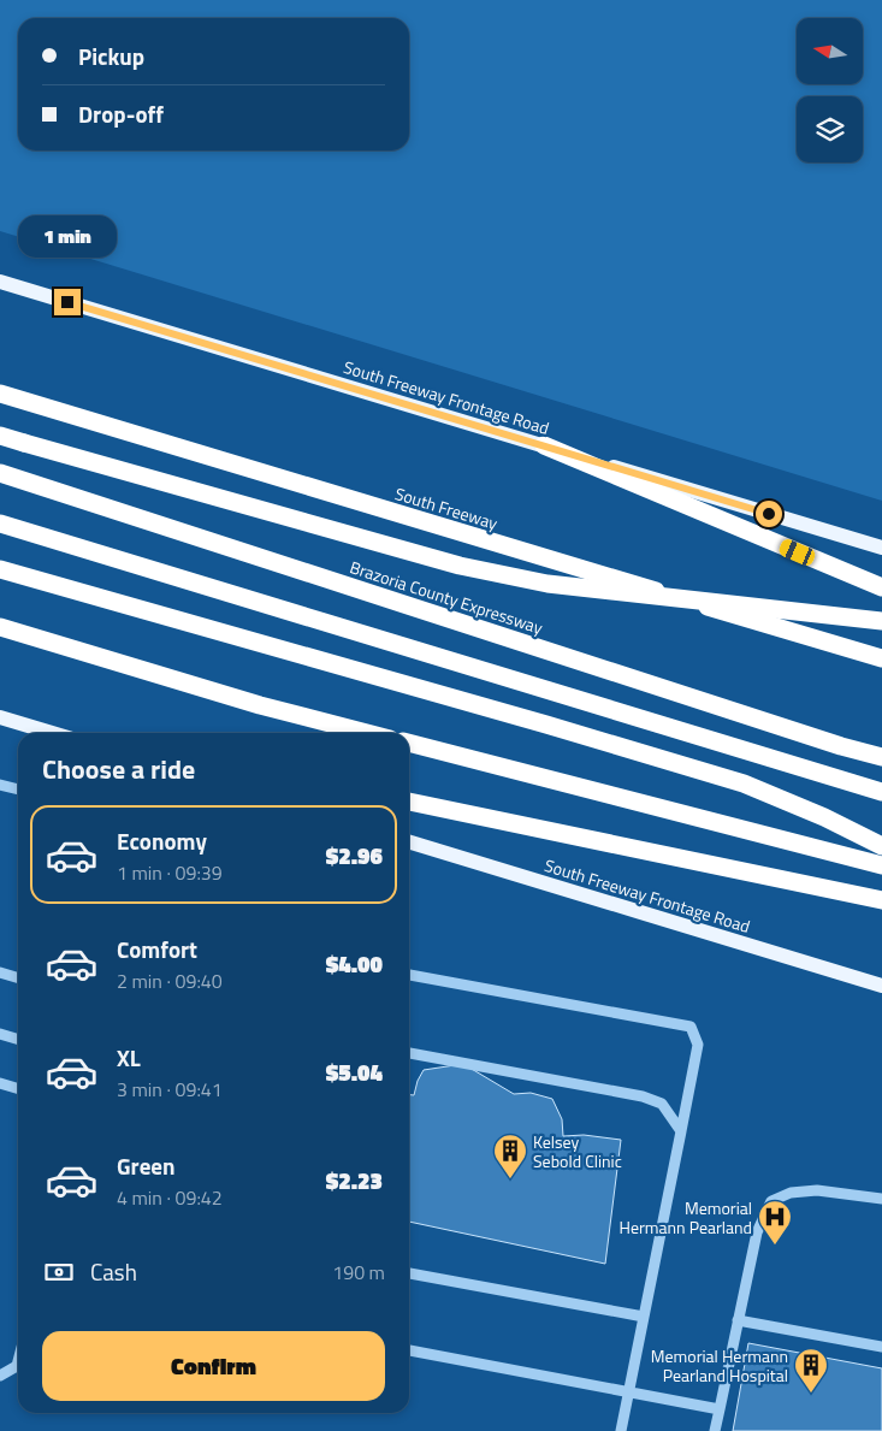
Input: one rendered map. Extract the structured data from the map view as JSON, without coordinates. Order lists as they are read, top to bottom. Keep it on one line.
{"streets":{"highway":["South Freeway","Brazoria County Expressway"],"main road":["South Freeway Frontage Road"]},"places":{"building":["Kelsey Sebold Clinic","Memorial Hermann Pearland Hospital"],"hospital":["Memorial Hermann Pearland"]},"north":"left","page":{"banner":["Pickup","Drop-off"],"bubble":"1 min","heading":"Choose a ride","list":[{"name":"Economy","note":"1 min · 09:39","value":"$2.96"},{"name":"Comfort","note":"2 min · 09:40","value":"$4.00"},{"name":"XL","note":"3 min · 09:41","value":"$5.04"},{"name":"Green","note":"4 min · 09:42","value":"$2.23"}],"pay":["Cash","190 m"],"buttons":"Confirm"}}
